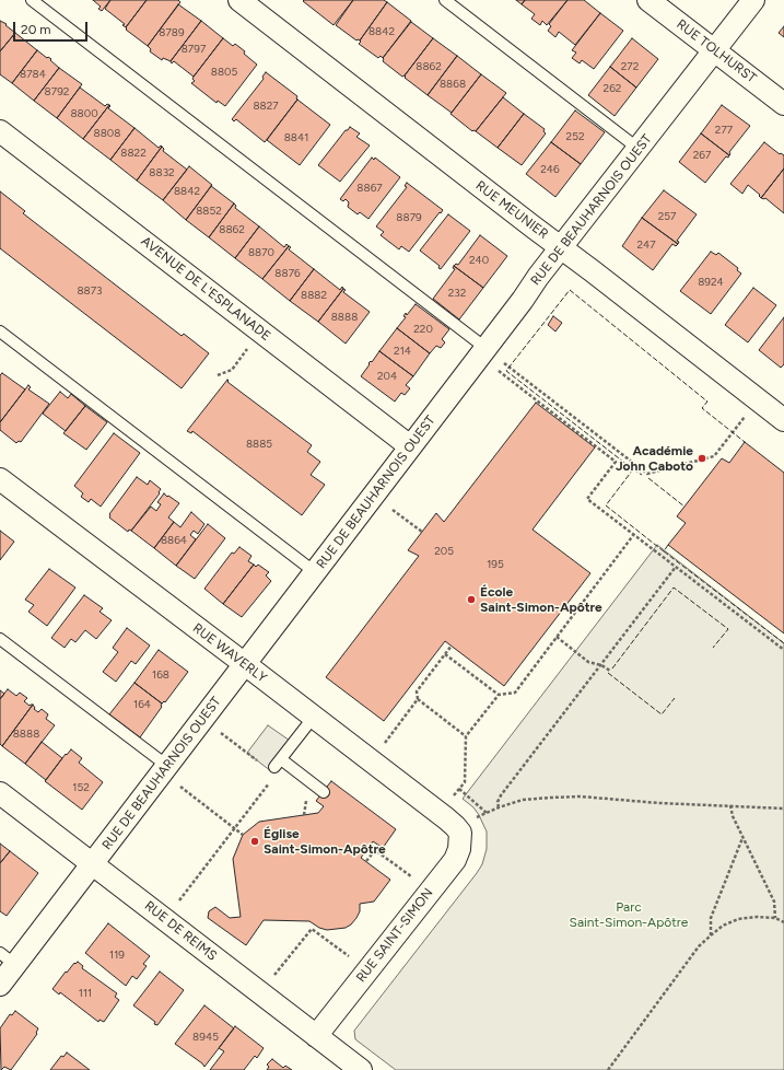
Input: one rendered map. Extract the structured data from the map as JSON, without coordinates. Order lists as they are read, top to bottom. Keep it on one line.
{"streets":{"street":["RUE TOLHURST","RUE MEUNIER","RUE DE BEAUHARNOIS OUEST","AVENUE DE L'ESPLANADE","RUE WAVERLY","RUE DE REIMS","RUE SAINT-SIMON"]},"crossings":[["RUE TOLHURST","RUE DE BEAUHARNOIS OUEST"],["RUE MEUNIER","RUE DE BEAUHARNOIS OUEST"],["RUE DE BEAUHARNOIS OUEST","AVENUE DE L'ESPLANADE"],["RUE DE BEAUHARNOIS OUEST","RUE WAVERLY"],["RUE DE BEAUHARNOIS OUEST","RUE DE REIMS"],["RUE WAVERLY","RUE SAINT-SIMON"],["RUE DE REIMS","RUE SAINT-SIMON"]],"parks":["Parc Saint-Simon-Apôtre"],"places":["Académie John Caboto","École Saint-Simon-Apôtre","Église Saint-Simon-Apôtre"],"house_numbers":["8842","8789","8797","8862","272","8805","8784","8868","262","8792","8827","8800","277","8808","252","8841","8822","267","246","8832","8867","8842","8852","257","8879","8862","247","8870","240","8876","8924","8873","232","8882","8888","220","214","204","8885","8864","205","195","168","164","8888","152","119","111","8945"],"scale_bar":"20 m"}
